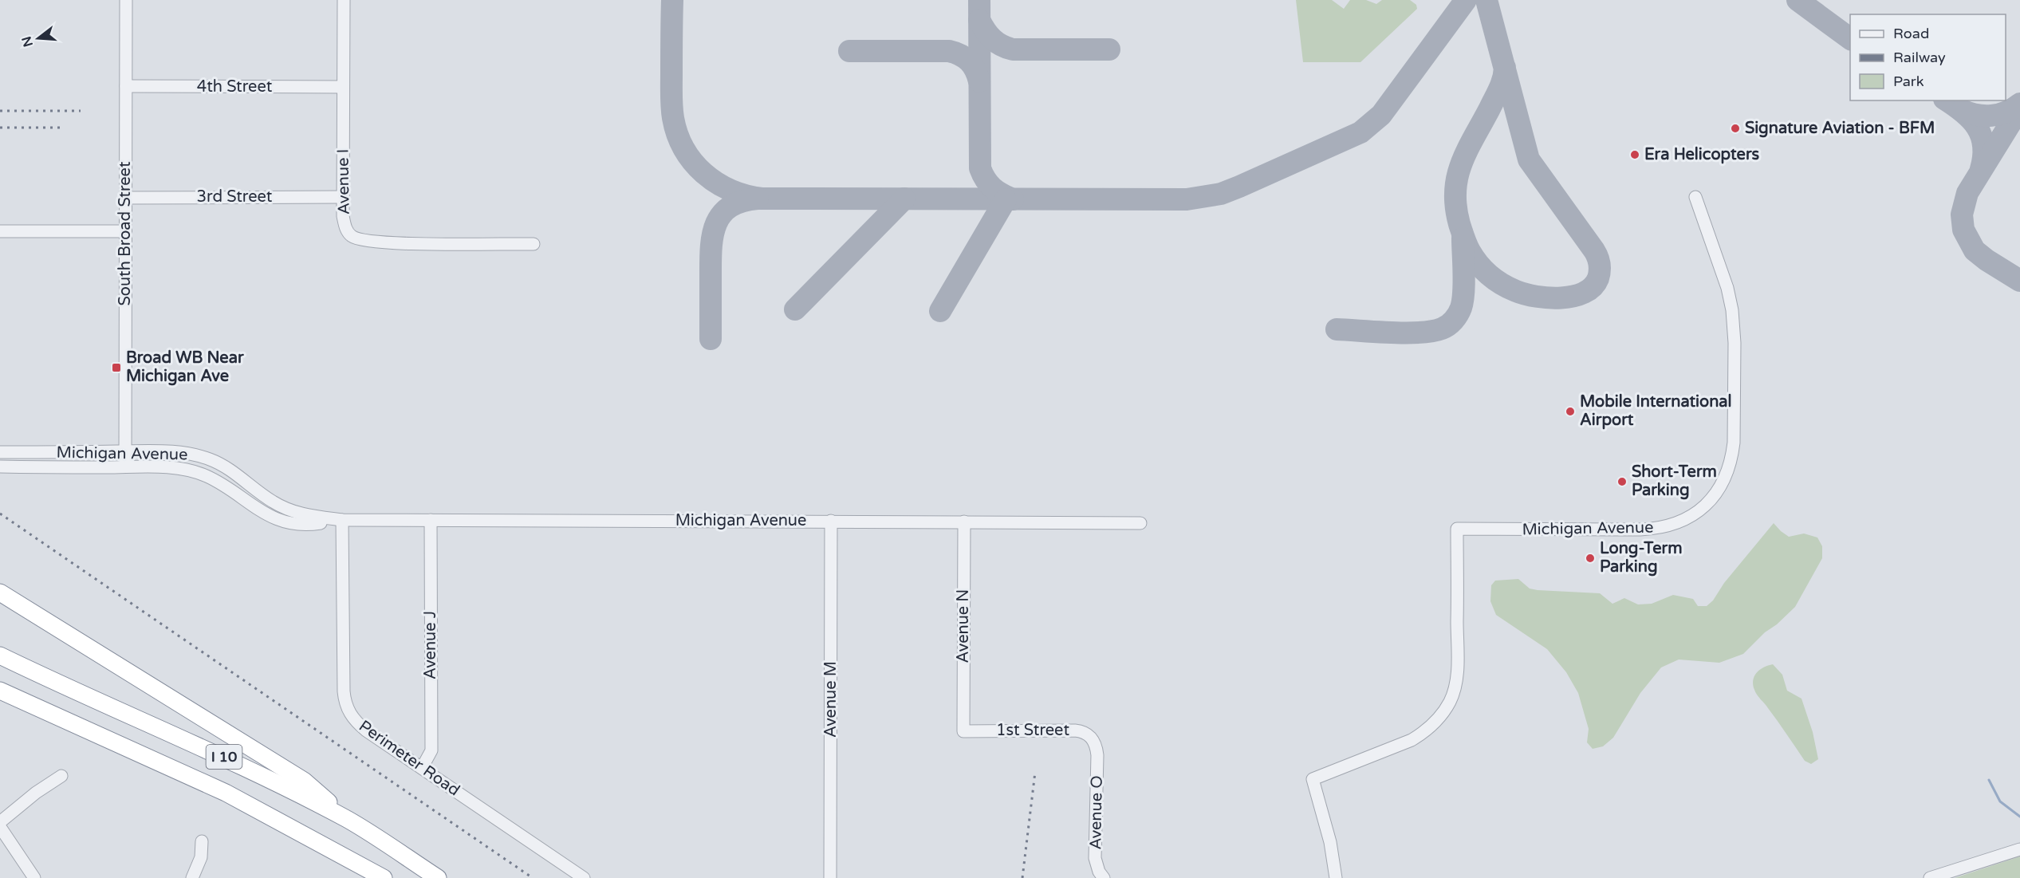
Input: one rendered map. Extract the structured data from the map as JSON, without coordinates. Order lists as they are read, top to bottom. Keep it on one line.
{"streets":{"highway":["I 10"],"street":["4th Street","Avenue I","3rd Street","South Broad Street","Michigan Avenue","Avenue N","Avenue J","Avenue M","1st Street","Perimeter Road","Avenue O"]},"crossings":[["4th Street","Avenue I"],["4th Street","South Broad Street"],["Avenue I","3rd Street"],["3rd Street","South Broad Street"],["South Broad Street","Michigan Avenue"],["Michigan Avenue","Avenue N"],["Michigan Avenue","Avenue J"],["Michigan Avenue","Avenue M"],["Michigan Avenue","Perimeter Road"],["Avenue N","1st Street"],["Avenue J","Perimeter Road"],["1st Street","Avenue O"]],"places":{"other":["Signature Aviation - BFM","Era Helicopters","Mobile International Airport","Short-Term Parking","Long-Term Parking"],"transit":["Broad WB Near Michigan Ave"]},"legend":["Road","Railway","Park"],"north":"left"}
